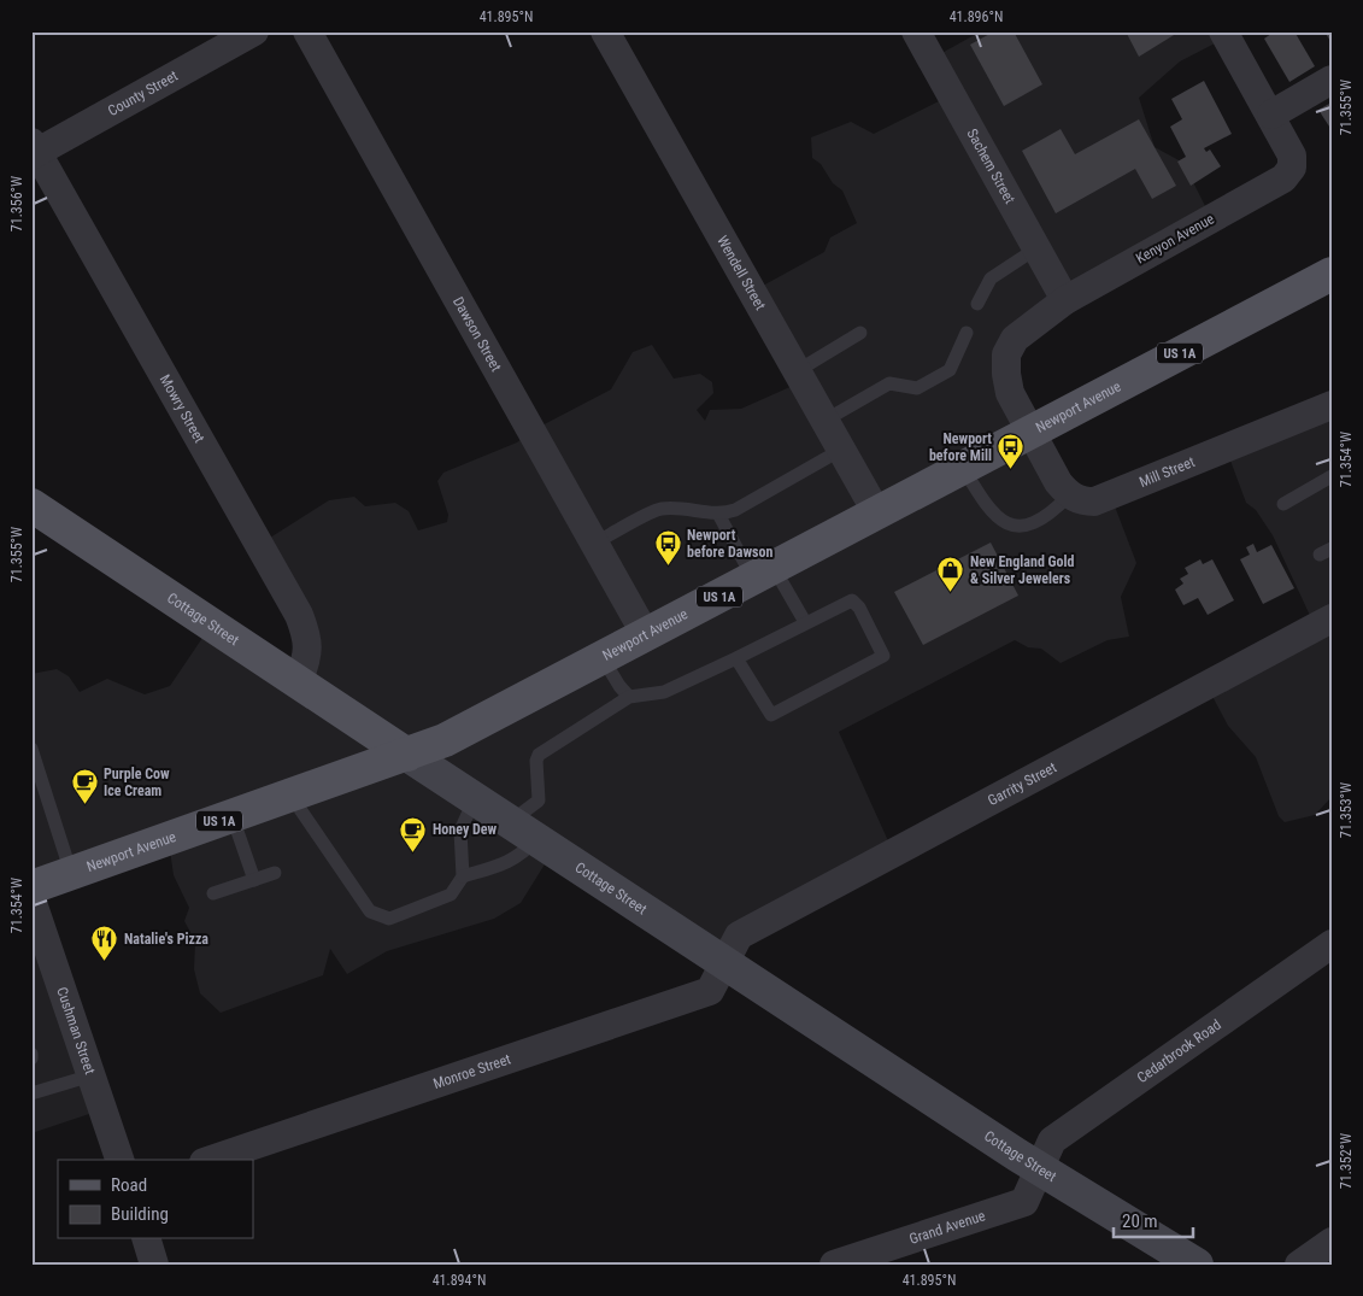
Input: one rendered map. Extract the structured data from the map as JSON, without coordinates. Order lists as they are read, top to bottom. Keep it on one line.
{"streets":{"main road":["US 1A","Newport Avenue","Cottage Street"],"street":["County Street","Sachem Street","Kenyon Avenue","Wendell Street","Dawson Street","Mowry Street","Mill Street","Garrity Street","Cushman Street","Cedarbrook Road","Monroe Street","Grand Avenue"]},"crossings":[["County Street","Mowry Street"],["Sachem Street","Kenyon Avenue"],["Kenyon Avenue","Newport Avenue"],["Wendell Street","Newport Avenue"],["Dawson Street","Newport Avenue"],["Newport Avenue","Cottage Street"],["Mowry Street","Cottage Street"],["Cottage Street","Garrity Street"],["Cottage Street","Cedarbrook Road"],["Cottage Street","Monroe Street"],["Cottage Street","Grand Avenue"],["Garrity Street","Monroe Street"],["Cedarbrook Road","Grand Avenue"]],"places":{"bus stop":["Newport before Mill","Newport before Dawson"],"shop":["New England Gold & Silver Jewelers"],"cafe":["Purple Cow Ice Cream","Honey Dew"],"restaurant":["Natalie's Pizza"]},"legend":["Road","Building"],"scale_bar":"20 m","coordinates":["41.895°N","41.896°N","71.355°W","71.356°W","71.354°W","71.353°W","71.352°W","41.894°N"]}
